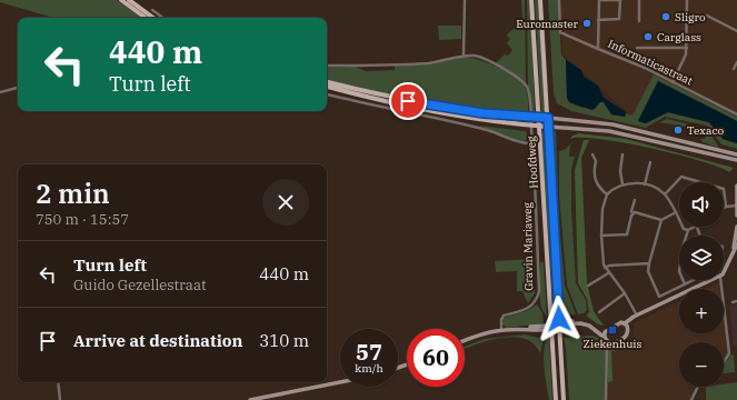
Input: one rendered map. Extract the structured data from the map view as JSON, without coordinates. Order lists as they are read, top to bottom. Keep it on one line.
{"streets":{"main road":["Hoofdweg"],"street":["Informaticastraat","Gravin Mariaweg"]},"places":{"other":["Sligro","Euromaster","Carglass","Texaco"],"transit":["Ziekenhuis"]},"page":{"turn":["440 m","Turn left"],"heading":["2 min","750 m · 15:57"],"map_buttons":["+","−"],"list":[{"name":"Turn left","note":"Guido Gezellestraat","value":"440 m"},{"name":"Arrive at destination","value":"310 m"}],"speed":"57 km/h","limit":"60"}}
